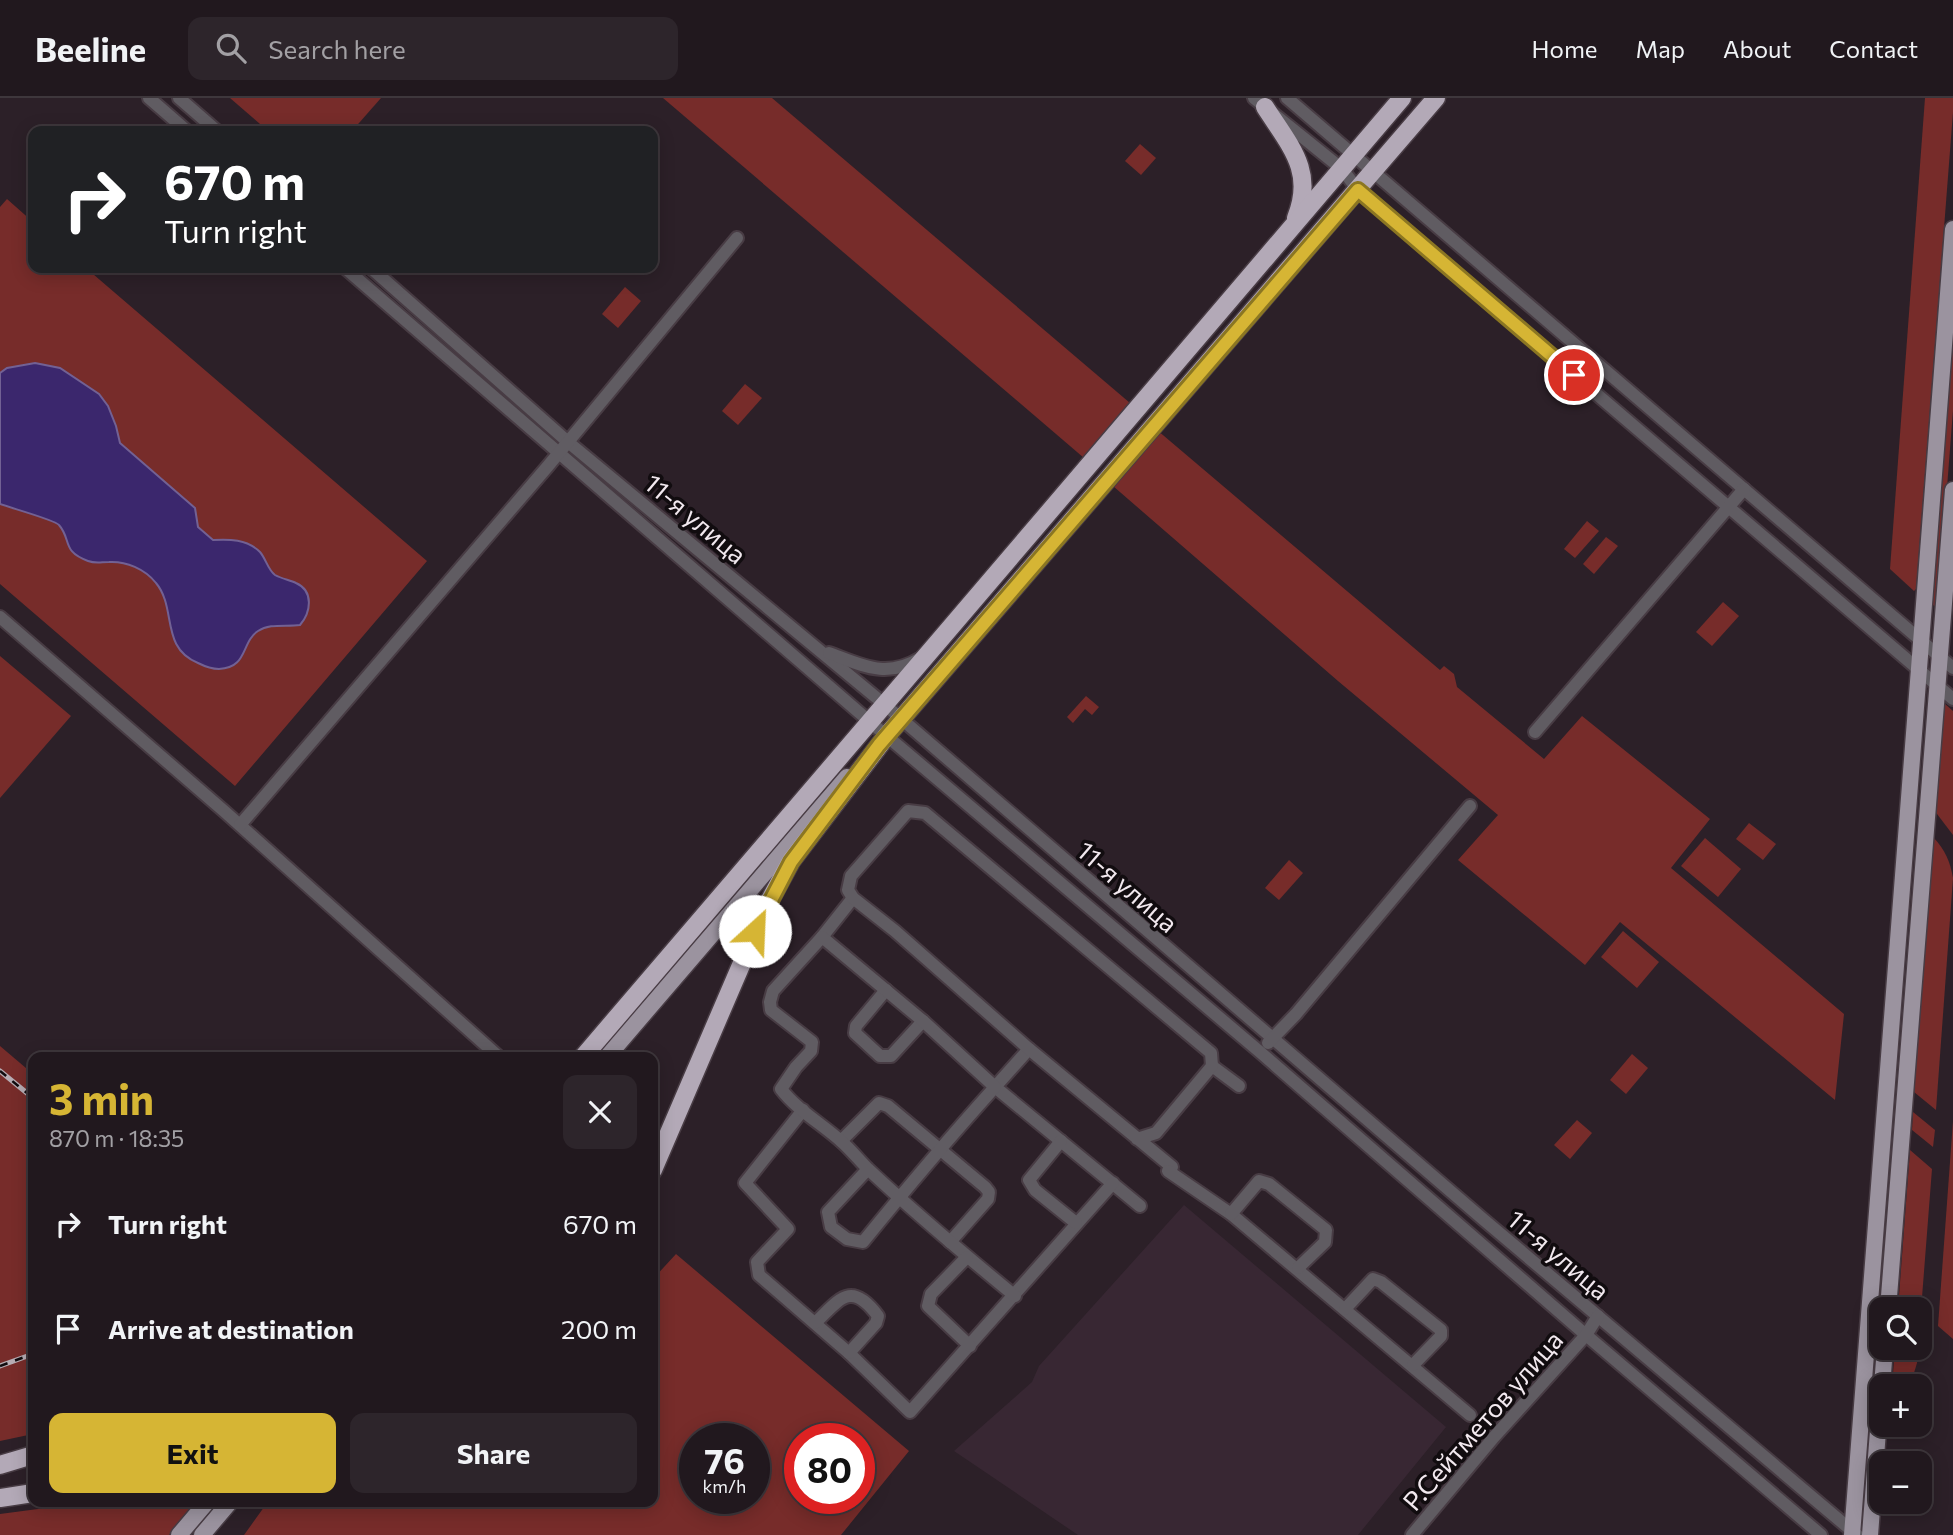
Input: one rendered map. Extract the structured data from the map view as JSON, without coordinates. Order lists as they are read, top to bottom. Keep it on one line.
{"streets":{"street":["11-я улица","Р.Сейтметов улица"]},"crossings":[["11-я улица","Р.Сейтметов улица"]],"page":{"header":"Beeline","search":"Search here","nav":["Home","Map","About","Contact"],"turn":["670 m","Turn right"],"heading":["3 min","870 m · 18:35"],"list":[{"name":"Turn right","value":"670 m"},{"name":"Arrive at destination","value":"200 m"}],"map_buttons":["+","−"],"buttons":["Exit","Share"],"speed":"76 km/h","limit":"80"}}
